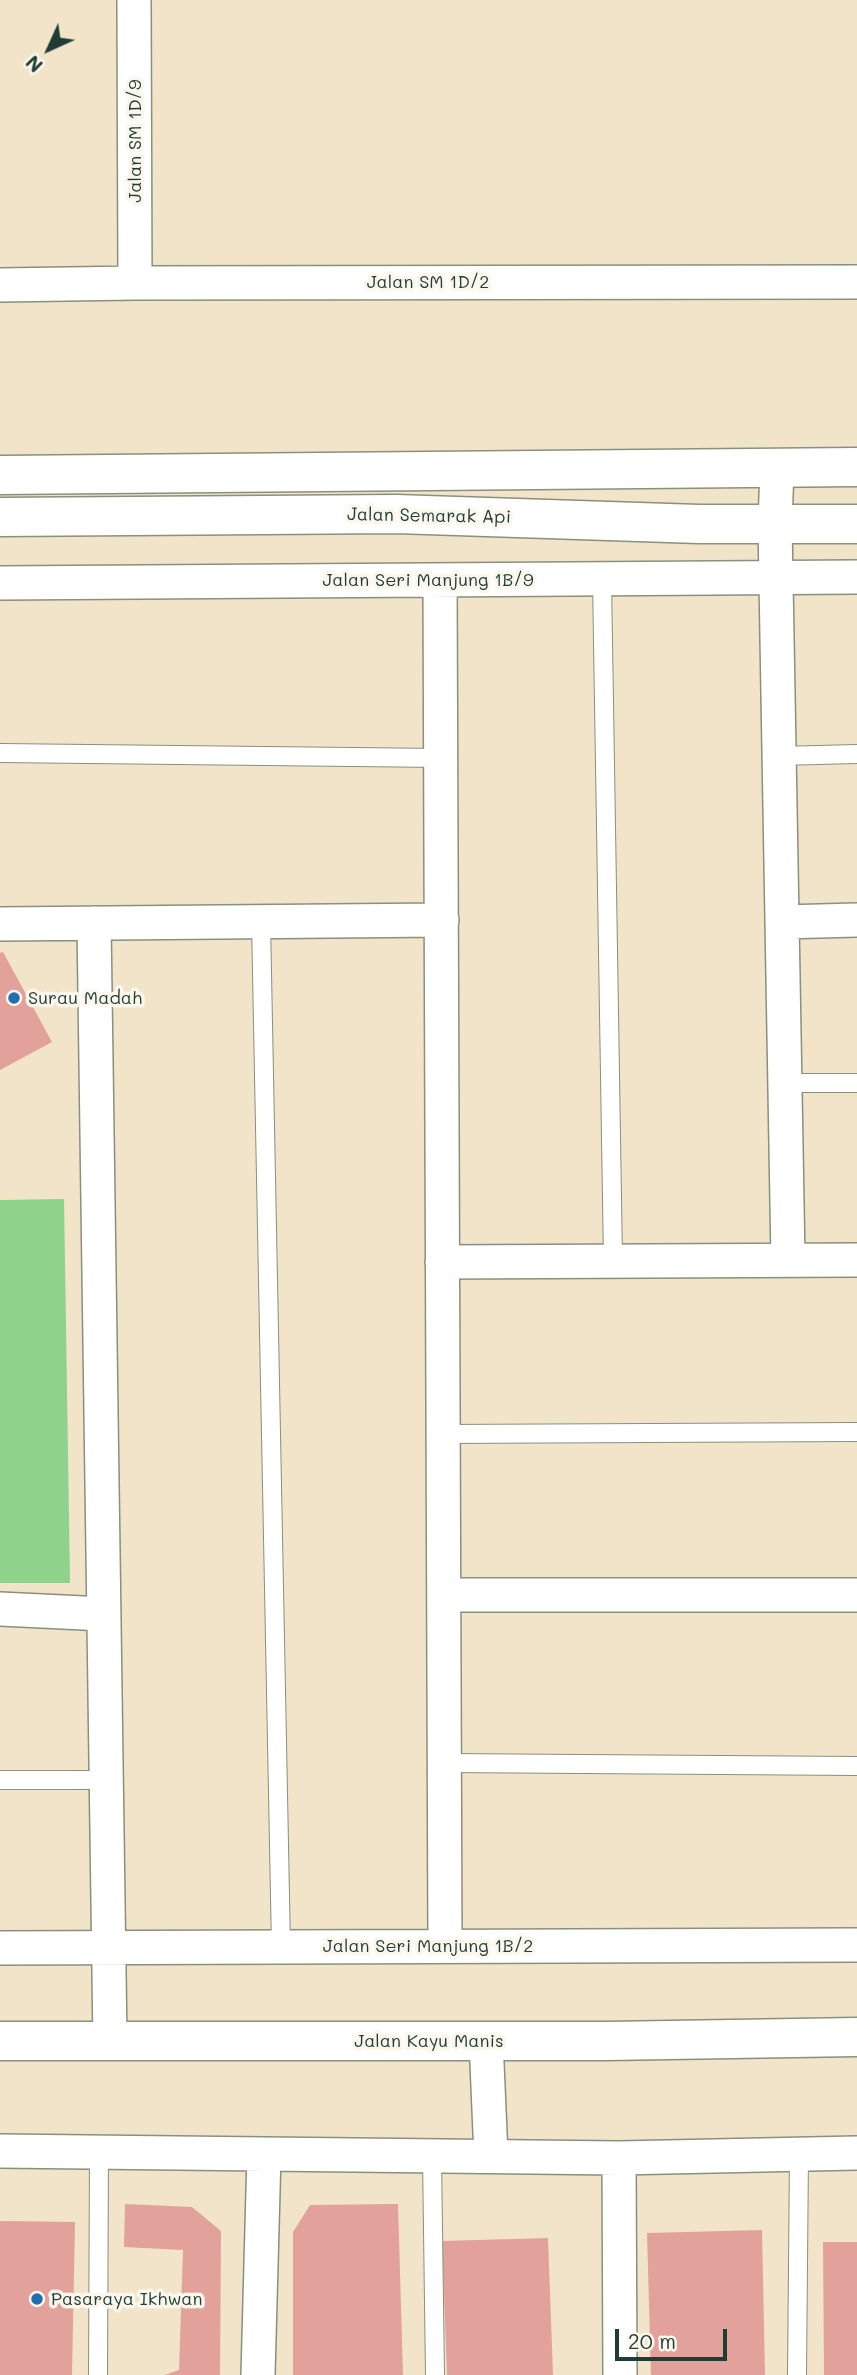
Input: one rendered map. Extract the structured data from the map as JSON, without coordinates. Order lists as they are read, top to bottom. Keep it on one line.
{"streets":{"street":["Jalan SM 1D/9","Jalan SM 1D/2","Jalan Semarak Api","Jalan Seri Manjung 1B/9","Jalan Seri Manjung 1B/2","Jalan Kayu Manis"]},"crossings":[["Jalan SM 1D/9","Jalan SM 1D/2"]],"places":["Surau Madah","Pasaraya Ikhwan"],"scale_bar":"20 m","north":"bottom left"}
